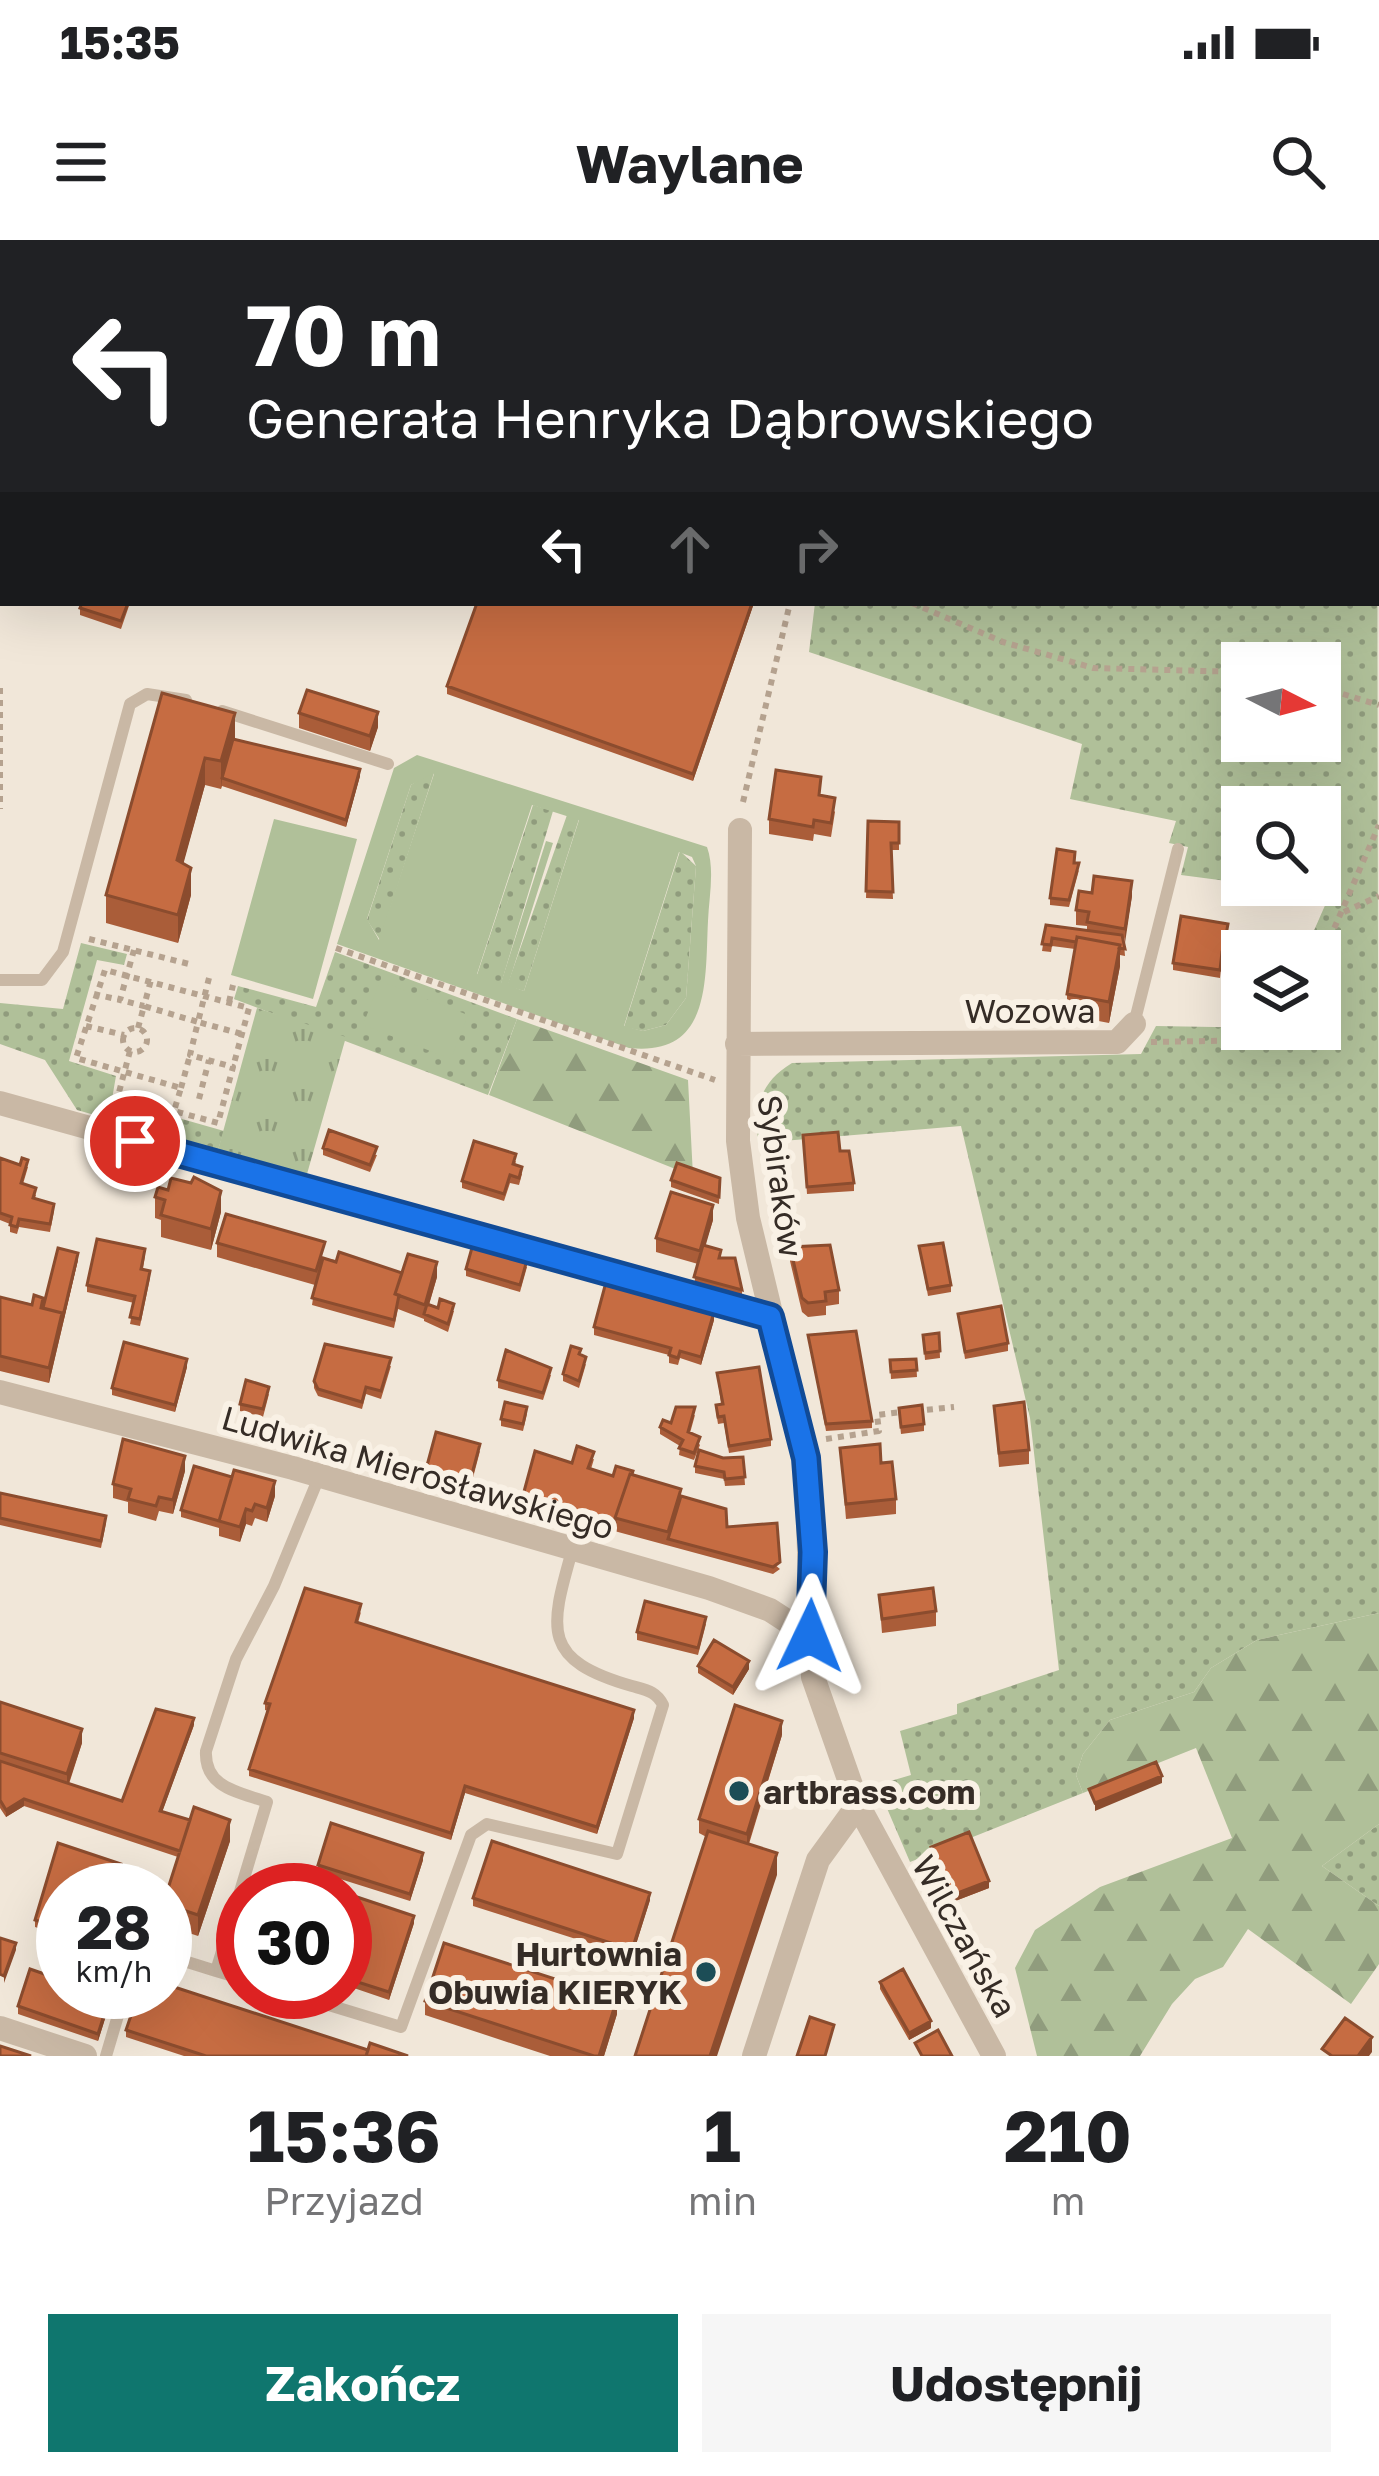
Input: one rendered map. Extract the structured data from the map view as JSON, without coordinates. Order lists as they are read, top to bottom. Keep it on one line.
{"streets":{"street":["Wozowa","Sybiraków","Ludwika Mierosławskiego","Wilczańska"]},"crossings":[["Wozowa","Sybiraków"],["Sybiraków","Ludwika Mierosławskiego"],["Sybiraków","Wilczańska"]],"places":["artbrass.com","Hurtownia Obuwia KIERYK"],"north":"right","page":{"status":"15:35","header":"Waylane","turn":["70 m","Generała Henryka Dąbrowskiego"],"speed":"28 km/h","limit":"30","eta":["15:36","Przyjazd","1","min","210","m"],"buttons":["Zakończ","Udostępnij"]}}
